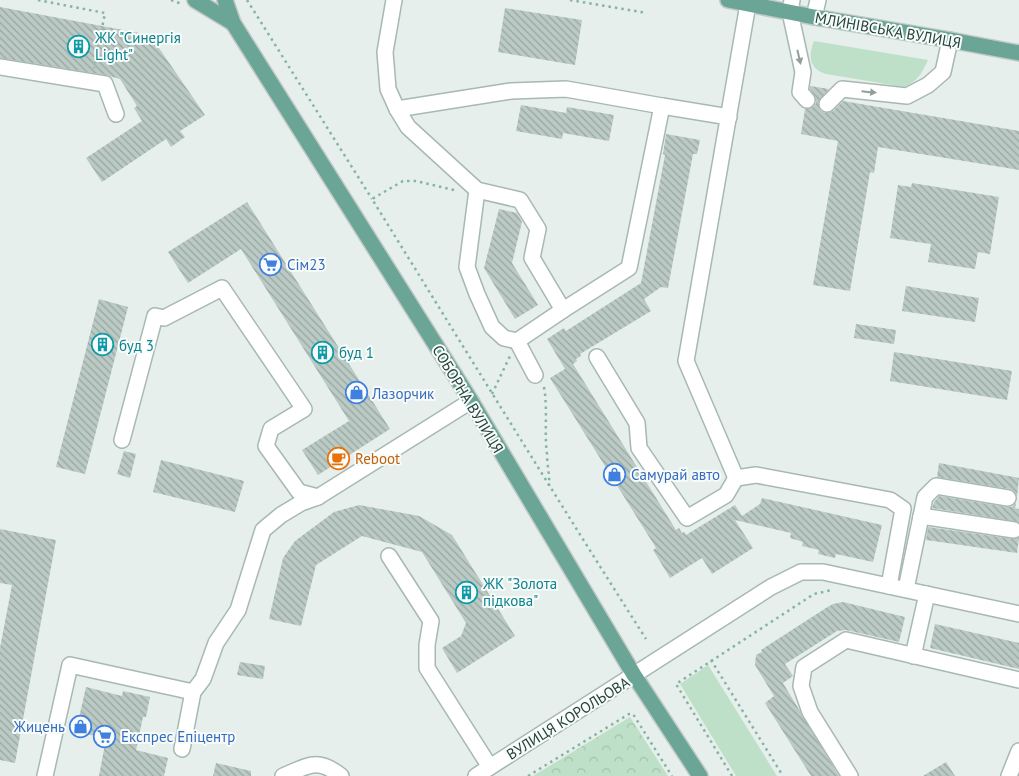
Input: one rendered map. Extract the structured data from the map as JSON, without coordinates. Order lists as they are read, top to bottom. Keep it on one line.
{"streets":{"main road":["МЛИНІВСЬКА ВУЛИЦЯ","СОБОРНА ВУЛИЦЯ"],"street":["ВУЛИЦЯ КОРОЛЬОВА"]},"crossings":[["СОБОРНА ВУЛИЦЯ","ВУЛИЦЯ КОРОЛЬОВА"]],"places":{"building":["ЖК \"Синергія Light\"","буд 3","буд 1","ЖК \"Золота підкова\""],"supermarket":["Сім23","Експрес Епіцентр"],"shop":["Лазорчик","Самурай авто","Жицень"],"cafe":["Reboot"]}}
